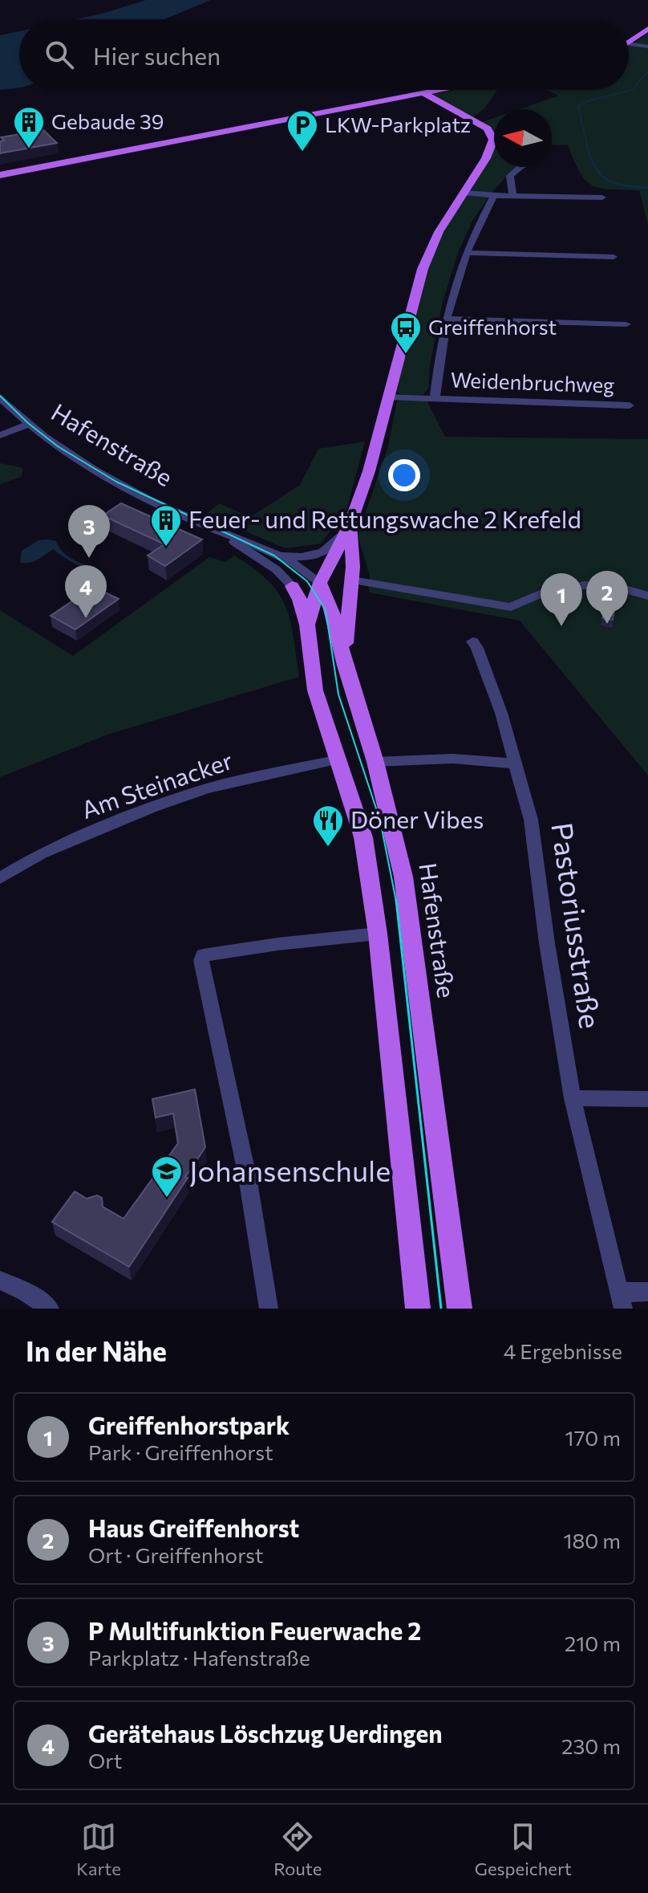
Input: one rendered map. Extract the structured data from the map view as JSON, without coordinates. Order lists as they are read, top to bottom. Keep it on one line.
{"streets":{"main road":["Hafenstraße"],"street":["Weidenbruchweg","Am Steinacker","Pastoriusstraße"]},"crossings":[["Hafenstraße","Am Steinacker"]],"places":{"building":["Gebaude 39","Feuer- und Rettungswache 2 Krefeld"],"parking":["LKW-Parkplatz"],"bus stop":["Greiffenhorst"],"restaurant":["Döner Vibes"],"school or university":["Johansenschule"]},"north":"left","page":{"search":"Hier suchen","pins":["3","4","2","1"],"heading":["In der Nähe","4 Ergebnisse"],"list":[{"mark":"1","name":"Greiffenhorstpark","note":"Park · Greiffenhorst","value":"170 m"},{"mark":"2","name":"Haus Greiffenhorst","note":"Ort · Greiffenhorst","value":"180 m"},{"mark":"3","name":"P Multifunktion Feuerwache 2","note":"Parkplatz · Hafenstraße","value":"210 m"},{"mark":"4","name":"Gerätehaus Löschzug Uerdingen","note":"Ort","value":"230 m"}],"nav":["Karte","Route","Gespeichert"]}}
